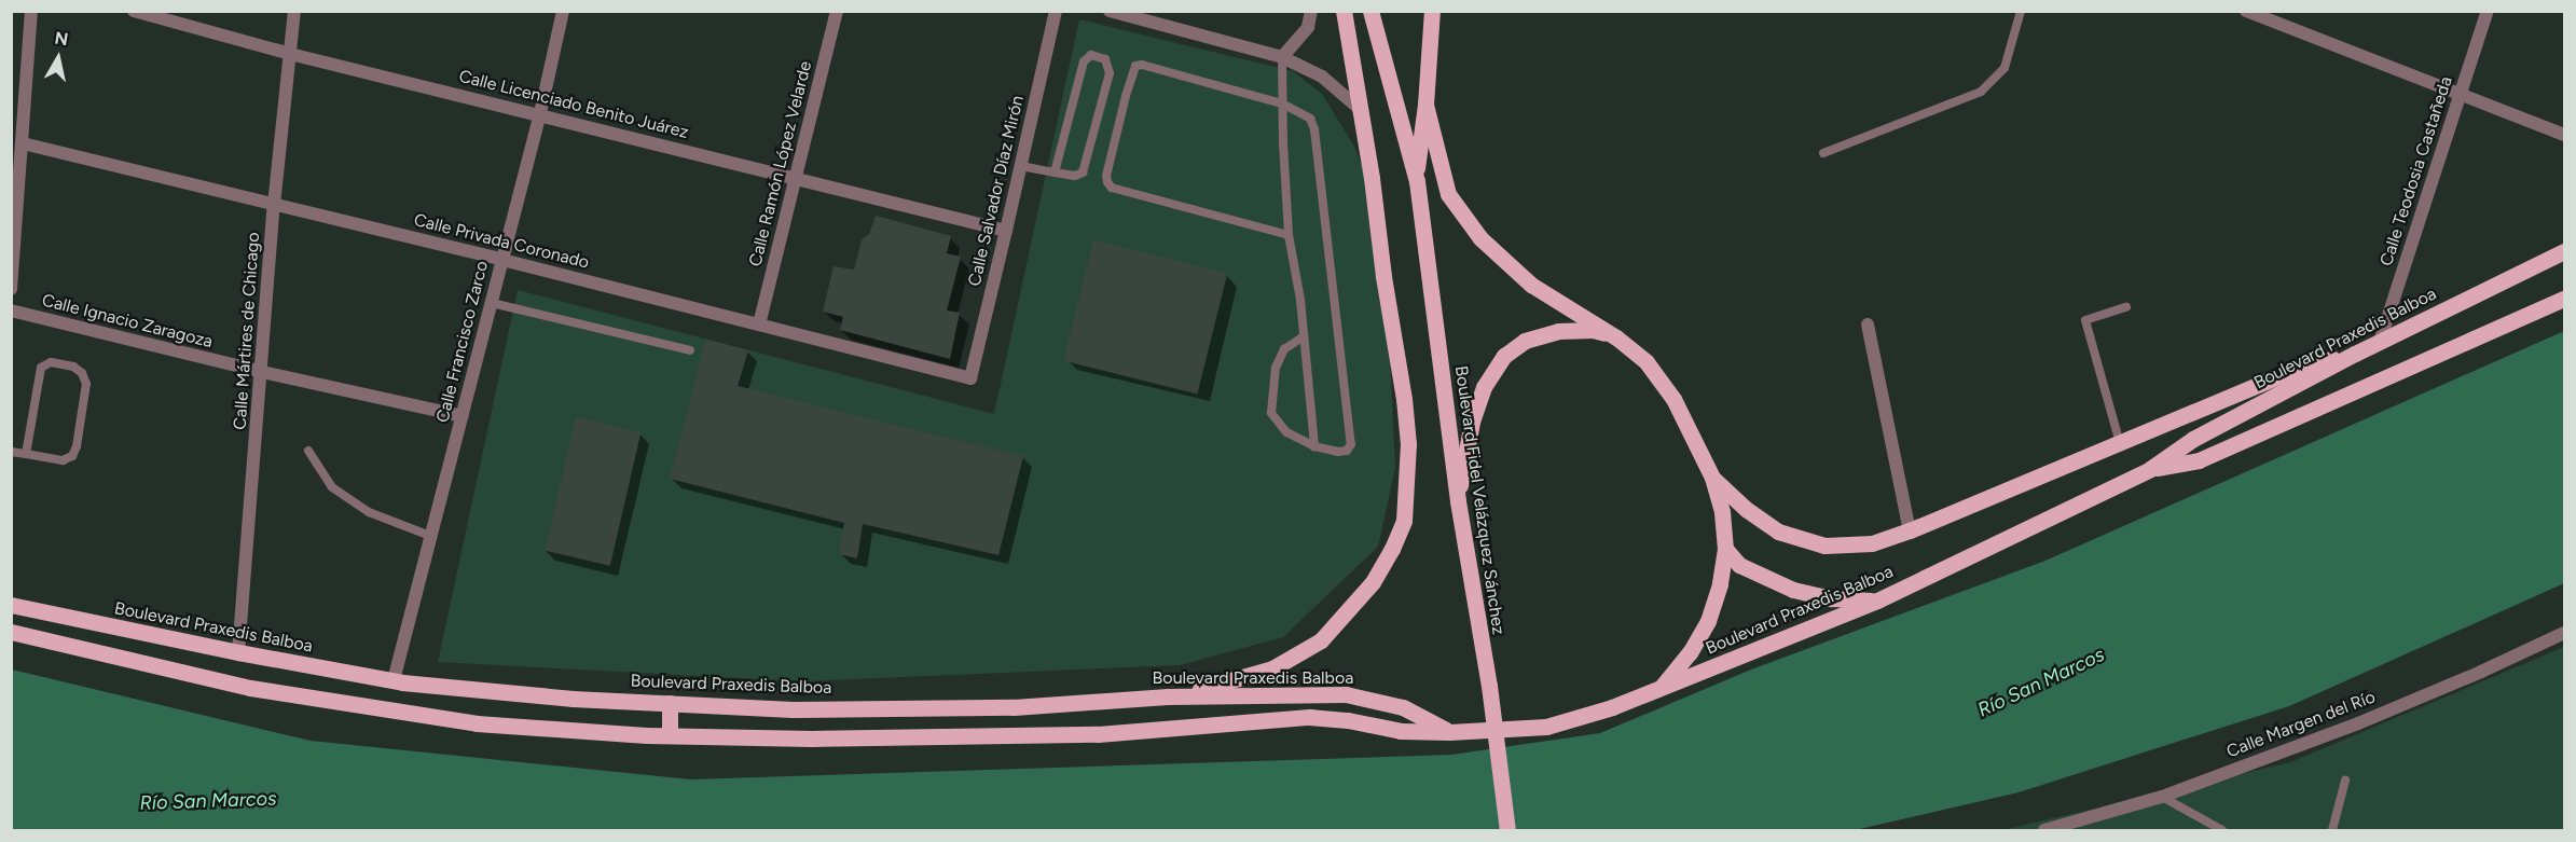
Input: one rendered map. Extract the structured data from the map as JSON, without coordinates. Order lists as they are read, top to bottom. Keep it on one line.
{"streets":{"main road":["Boulevard Praxedis Balboa","Boulevard Fidel Velázquez Sánchez"],"street":["Calle Licenciado Benito Juárez","Calle Ramón López Velarde","Calle Teodosia Castañeda","Calle Salvador Díaz Mirón","Calle Privada Coronado","Calle Ignacio Zaragoza","Calle Mártires de Chicago","Calle Francisco Zarco","Calle Margen del Río"]},"crossings":[["Calle Licenciado Benito Juárez","Calle Ramón López Velarde"],["Calle Licenciado Benito Juárez","Calle Salvador Díaz Mirón"],["Calle Licenciado Benito Juárez","Calle Mártires de Chicago"],["Calle Licenciado Benito Juárez","Calle Francisco Zarco"],["Calle Ramón López Velarde","Calle Privada Coronado"],["Calle Teodosia Castañeda","Boulevard Praxedis Balboa"],["Calle Salvador Díaz Mirón","Calle Privada Coronado"],["Calle Privada Coronado","Calle Mártires de Chicago"],["Calle Privada Coronado","Calle Francisco Zarco"],["Calle Ignacio Zaragoza","Calle Mártires de Chicago"],["Calle Ignacio Zaragoza","Calle Francisco Zarco"],["Calle Mártires de Chicago","Boulevard Praxedis Balboa"],["Boulevard Praxedis Balboa","Calle Francisco Zarco"]],"water":["Río San Marcos"],"north":"top"}
